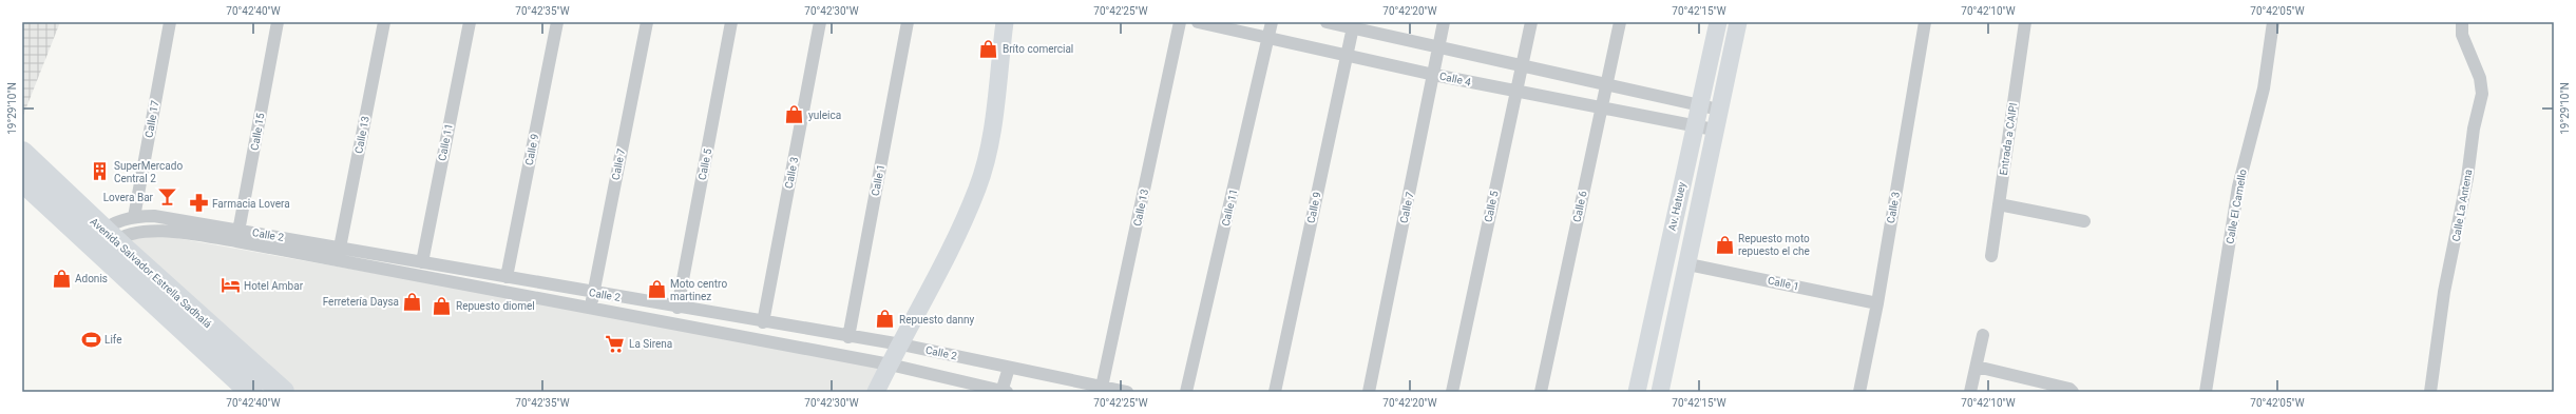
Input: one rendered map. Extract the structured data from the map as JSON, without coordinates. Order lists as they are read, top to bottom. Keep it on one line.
{"streets":{"highway":["Avenida Salvador Estrella Sadhalá"],"main road":["Av. Hatuey"],"street":["Calle 4","Calle 17","Calle 15","Calle 13","Entrada a CAIPI","Calle 11","Calle 9","Calle 7","Calle 5","Calle 3","Calle 1","Calle La Antena","Calle 6","Calle El Camello","Calle 2"]},"crossings":[["Calle 4","Calle 11"],["Calle 4","Calle 9"],["Calle 4","Calle 7"],["Calle 4","Calle 5"],["Calle 4","Calle 6"],["Calle 4","Av. Hatuey"],["Calle 17","Calle 2"],["Calle 15","Calle 2"],["Calle 13","Calle 2"],["Calle 11","Calle 2"],["Calle 9","Calle 2"],["Calle 7","Calle 2"],["Calle 5","Calle 2"],["Calle 3","Calle 1"],["Calle 3","Calle 2"],["Calle 1","Av. Hatuey"],["Calle 1","Calle 2"],["Calle 2","Avenida Salvador Estrella Sadhalá"]],"places":{"shop":["Bríto comercial","yuleica","Repuesto moto repuesto el che","Adonis","Moto centro martinez","Ferretería Daysa","Repuesto diomel","Repuesto danny"],"building":["SuperMercado Central 2"],"bar":["Lovera Bar"],"pharmacy":["Farmacia Lovera"],"hotel":["Hotel Ambar"],"sports":["Life"],"supermarket":["La Sirena"]},"coordinates":["70°42'40\"W","70°42'35\"W","70°42'30\"W","70°42'25\"W","70°42'20\"W","70°42'15\"W","70°42'10\"W","70°42'05\"W","19°29'10\"N"]}
